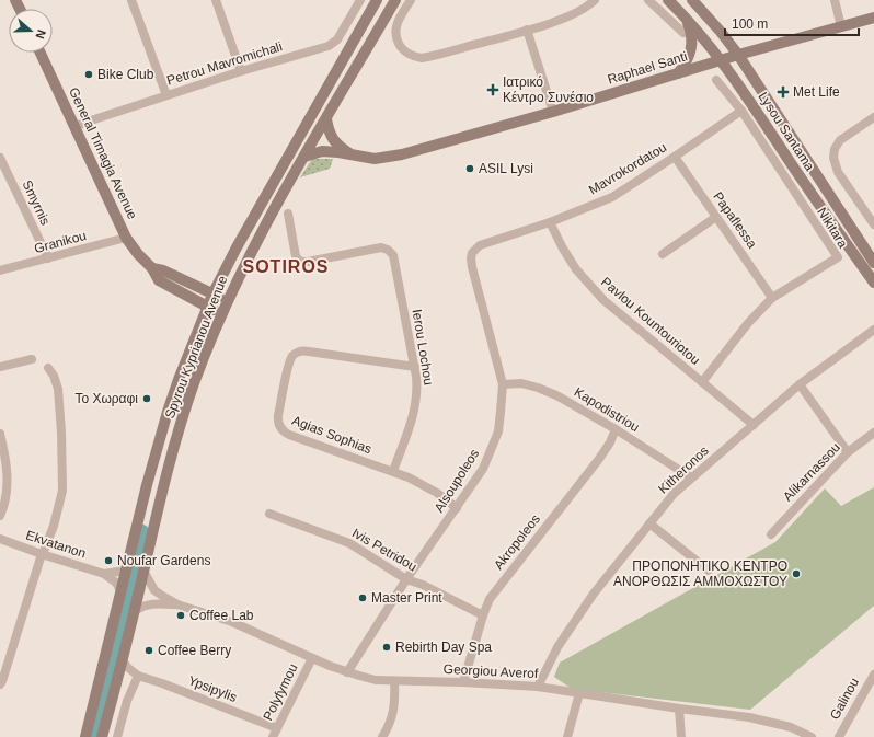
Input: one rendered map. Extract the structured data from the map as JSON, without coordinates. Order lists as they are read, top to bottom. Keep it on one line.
{"streets":{"main road":["Raphael Santi","Lysou Santama","General Timagia Avenue","Spyrou Kyprianou Avenue"],"street":["Petrou Mavromichali","Mavrokordatou","Smyrnis","Papaflessa","Nikitara","Granikou","Pavlou Kountouriotou","Ierou Lochou","Kapodistriou","Agias Sophias","Kitheronos","Alikarnassou","Alsoupoleos","Akropoleos","Ekvatanon","Ivis Petridou","Georgiou Averof","Ypsipylis","Polyfymou","Galinou"]},"crossings":[["Petrou Mavromichali","General Timagia Avenue"],["Raphael Santi","Lysou Santama"],["Raphael Santi","Spyrou Kyprianou Avenue"],["General Timagia Avenue","Granikou"],["General Timagia Avenue","Spyrou Kyprianou Avenue"],["Mavrokordatou","Papaflessa"],["Mavrokordatou","Nikitara"],["Mavrokordatou","Pavlou Kountouriotou"],["Mavrokordatou","Alsoupoleos"],["Smyrnis","Granikou"],["Papaflessa","Nikitara"],["Nikitara","Pavlou Kountouriotou"],["Pavlou Kountouriotou","Kitheronos"],["Spyrou Kyprianou Avenue","Ekvatanon"],["Spyrou Kyprianou Avenue","Georgiou Averof"],["Spyrou Kyprianou Avenue","Ypsipylis"],["Ierou Lochou","Agias Sophias"],["Kapodistriou","Kitheronos"],["Kapodistriou","Alsoupoleos"],["Kapodistriou","Akropoleos"],["Agias Sophias","Alsoupoleos"],["Kitheronos","Georgiou Averof"],["Alsoupoleos","Ivis Petridou"],["Alsoupoleos","Georgiou Averof"],["Akropoleos","Ivis Petridou"],["Akropoleos","Georgiou Averof"],["Georgiou Averof","Polyfymou"],["Ypsipylis","Polyfymou"]],"districts":["SOTIROS"],"places":{"other":["Bike Club","ASIL Lysi","Το Χωραφι","Noufar Gardens","ΠΡΟΠΟΝΗΤΙΚΟ ΚΕΝΤΡΟ ΑΝΟΡΘΩΣΙΣ ΑΜΜΟΧΩΣΤΟΥ","Master Print","Coffee Lab","Rebirth Day Spa","Coffee Berry"],"health":["Ιατρικό Κέντρο Συνέσιο","Met Life"]},"scale_bar":"100 m","north":"right"}
